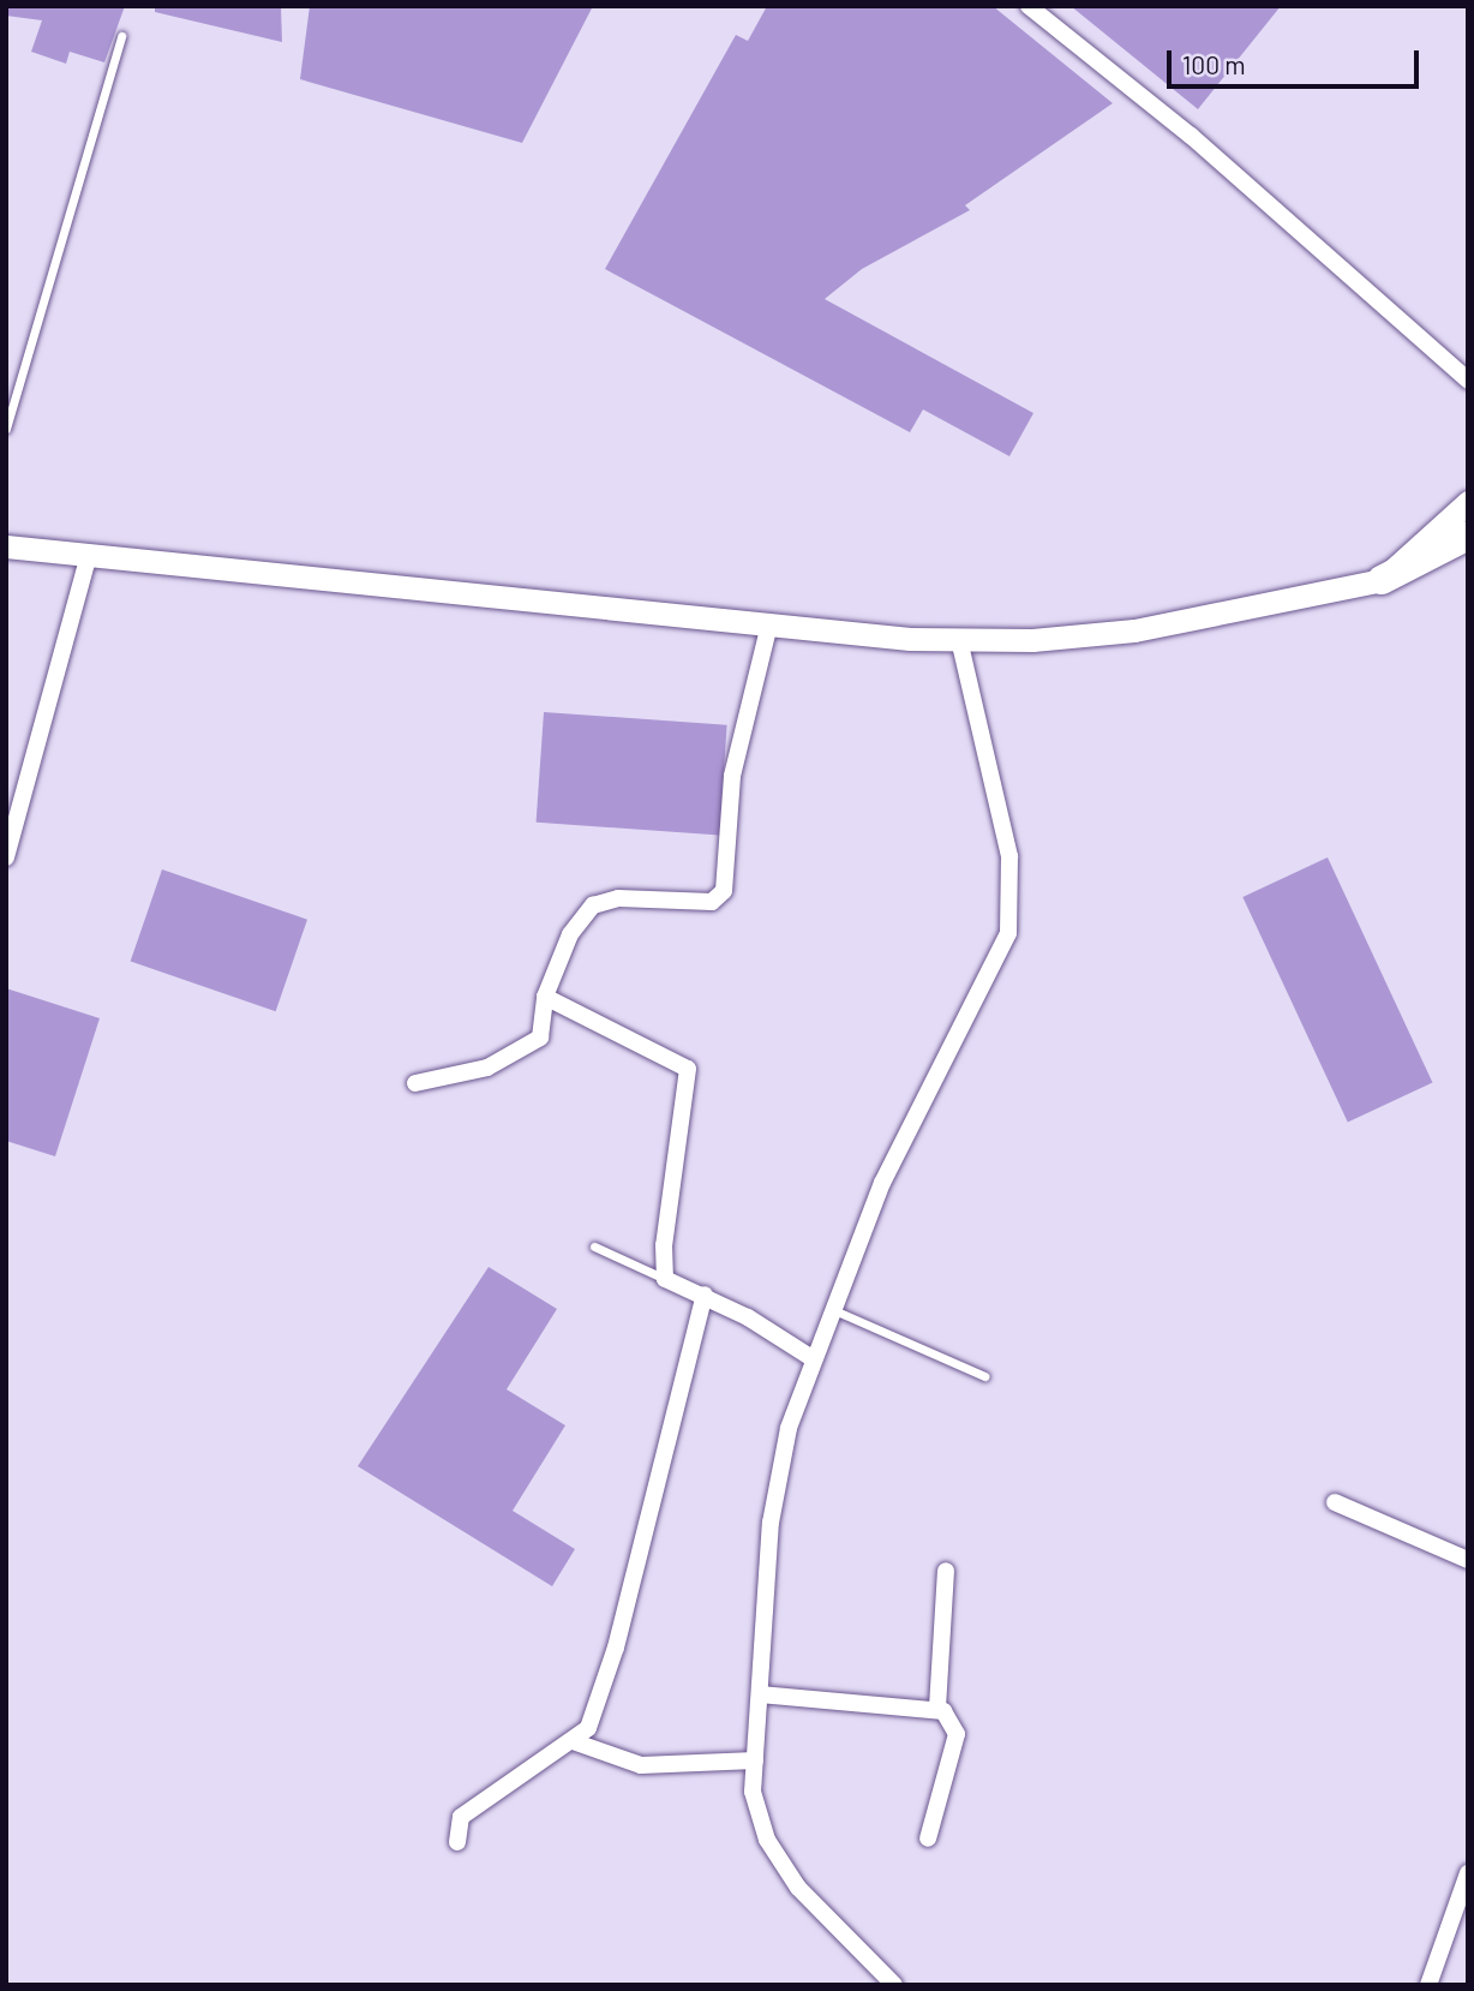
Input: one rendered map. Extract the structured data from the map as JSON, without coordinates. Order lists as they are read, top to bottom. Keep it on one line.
{"scale_bar":"100 m"}
